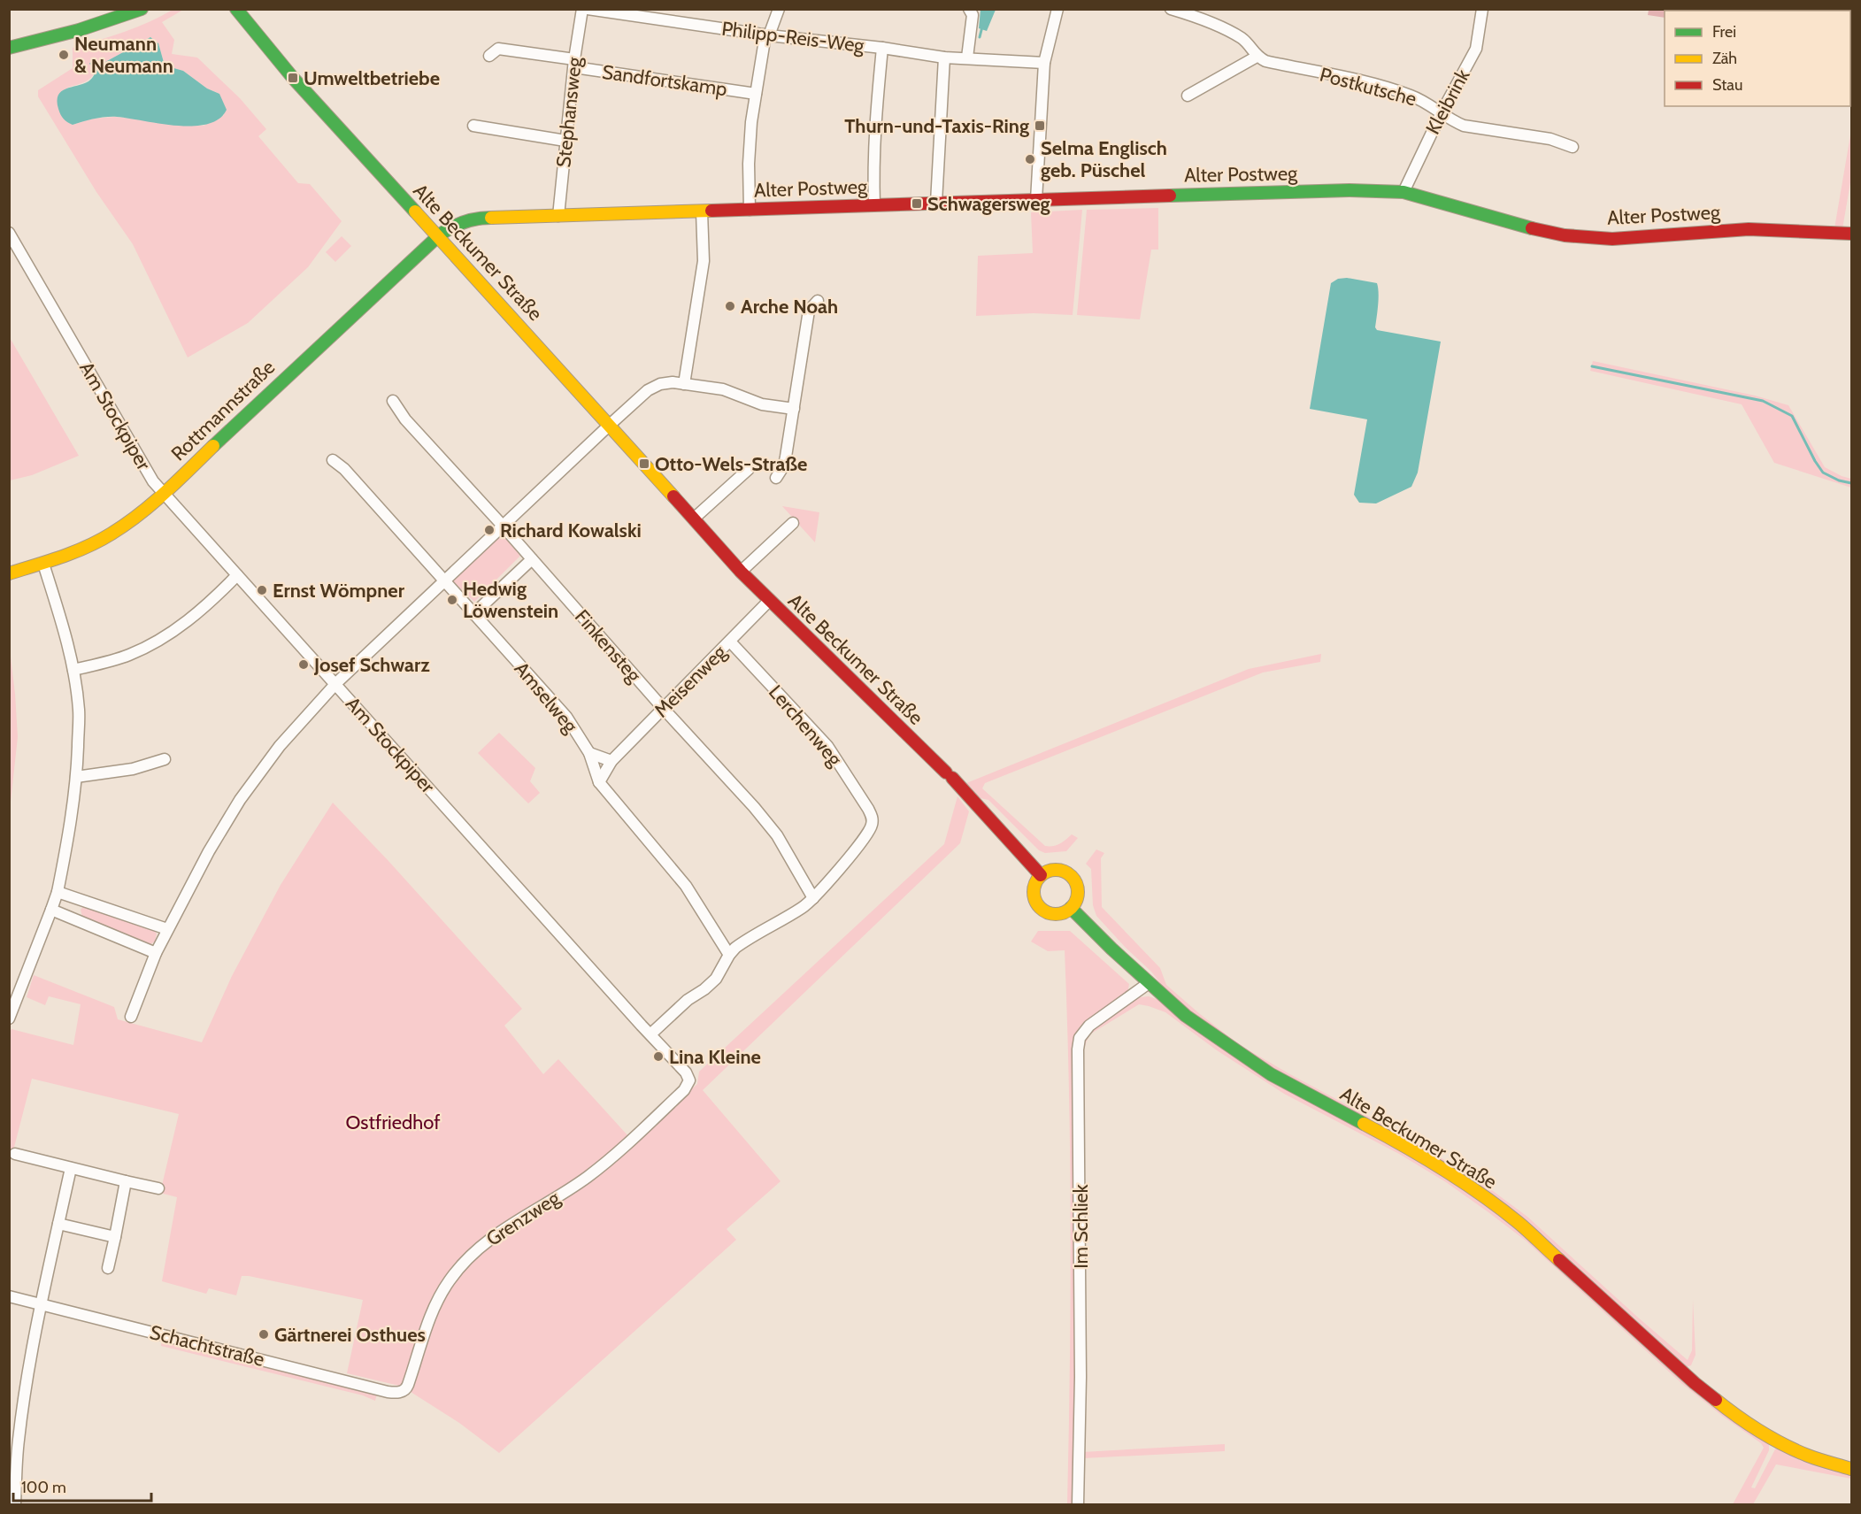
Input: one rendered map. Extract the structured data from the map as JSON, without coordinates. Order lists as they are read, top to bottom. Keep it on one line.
{"streets":{"street":["Philipp-Reis-Weg","Sandfortskamp","Postkutsche","Kleibrink","Stephansweg","Alter Postweg","Alte Beckumer Straße","Rottmannstraße","Am Stockpiper","Finkensteg","Meisenweg","Amselweg","Lerchenweg","Grenzweg","Im Schliek","Schachtstraße"]},"crossings":[["Sandfortskamp","Stephansweg"],["Postkutsche","Kleibrink"],["Kleibrink","Alter Postweg"],["Stephansweg","Alter Postweg"],["Alter Postweg","Alte Beckumer Straße"],["Alter Postweg","Rottmannstraße"],["Alte Beckumer Straße","Rottmannstraße"],["Alte Beckumer Straße","Meisenweg"],["Alte Beckumer Straße","Im Schliek"],["Rottmannstraße","Am Stockpiper"],["Am Stockpiper","Lerchenweg"],["Am Stockpiper","Grenzweg"],["Finkensteg","Meisenweg"],["Finkensteg","Lerchenweg"],["Meisenweg","Amselweg"],["Meisenweg","Lerchenweg"],["Amselweg","Lerchenweg"],["Grenzweg","Schachtstraße"]],"parks":["Ostfriedhof"],"places":{"other":["Neumann & Neumann","Selma Englisch geb. Püschel","Arche Noah","Richard Kowalski","Ernst Wömpner","Hedwig Löwenstein","Josef Schwarz","Lina Kleine","Gärtnerei Osthues"],"transit":["Umweltbetriebe","Thurn-und-Taxis-Ring","Schwagersweg","Otto-Wels-Straße"]},"legend":["Frei","Zäh","Stau"],"scale_bar":"100 m"}
